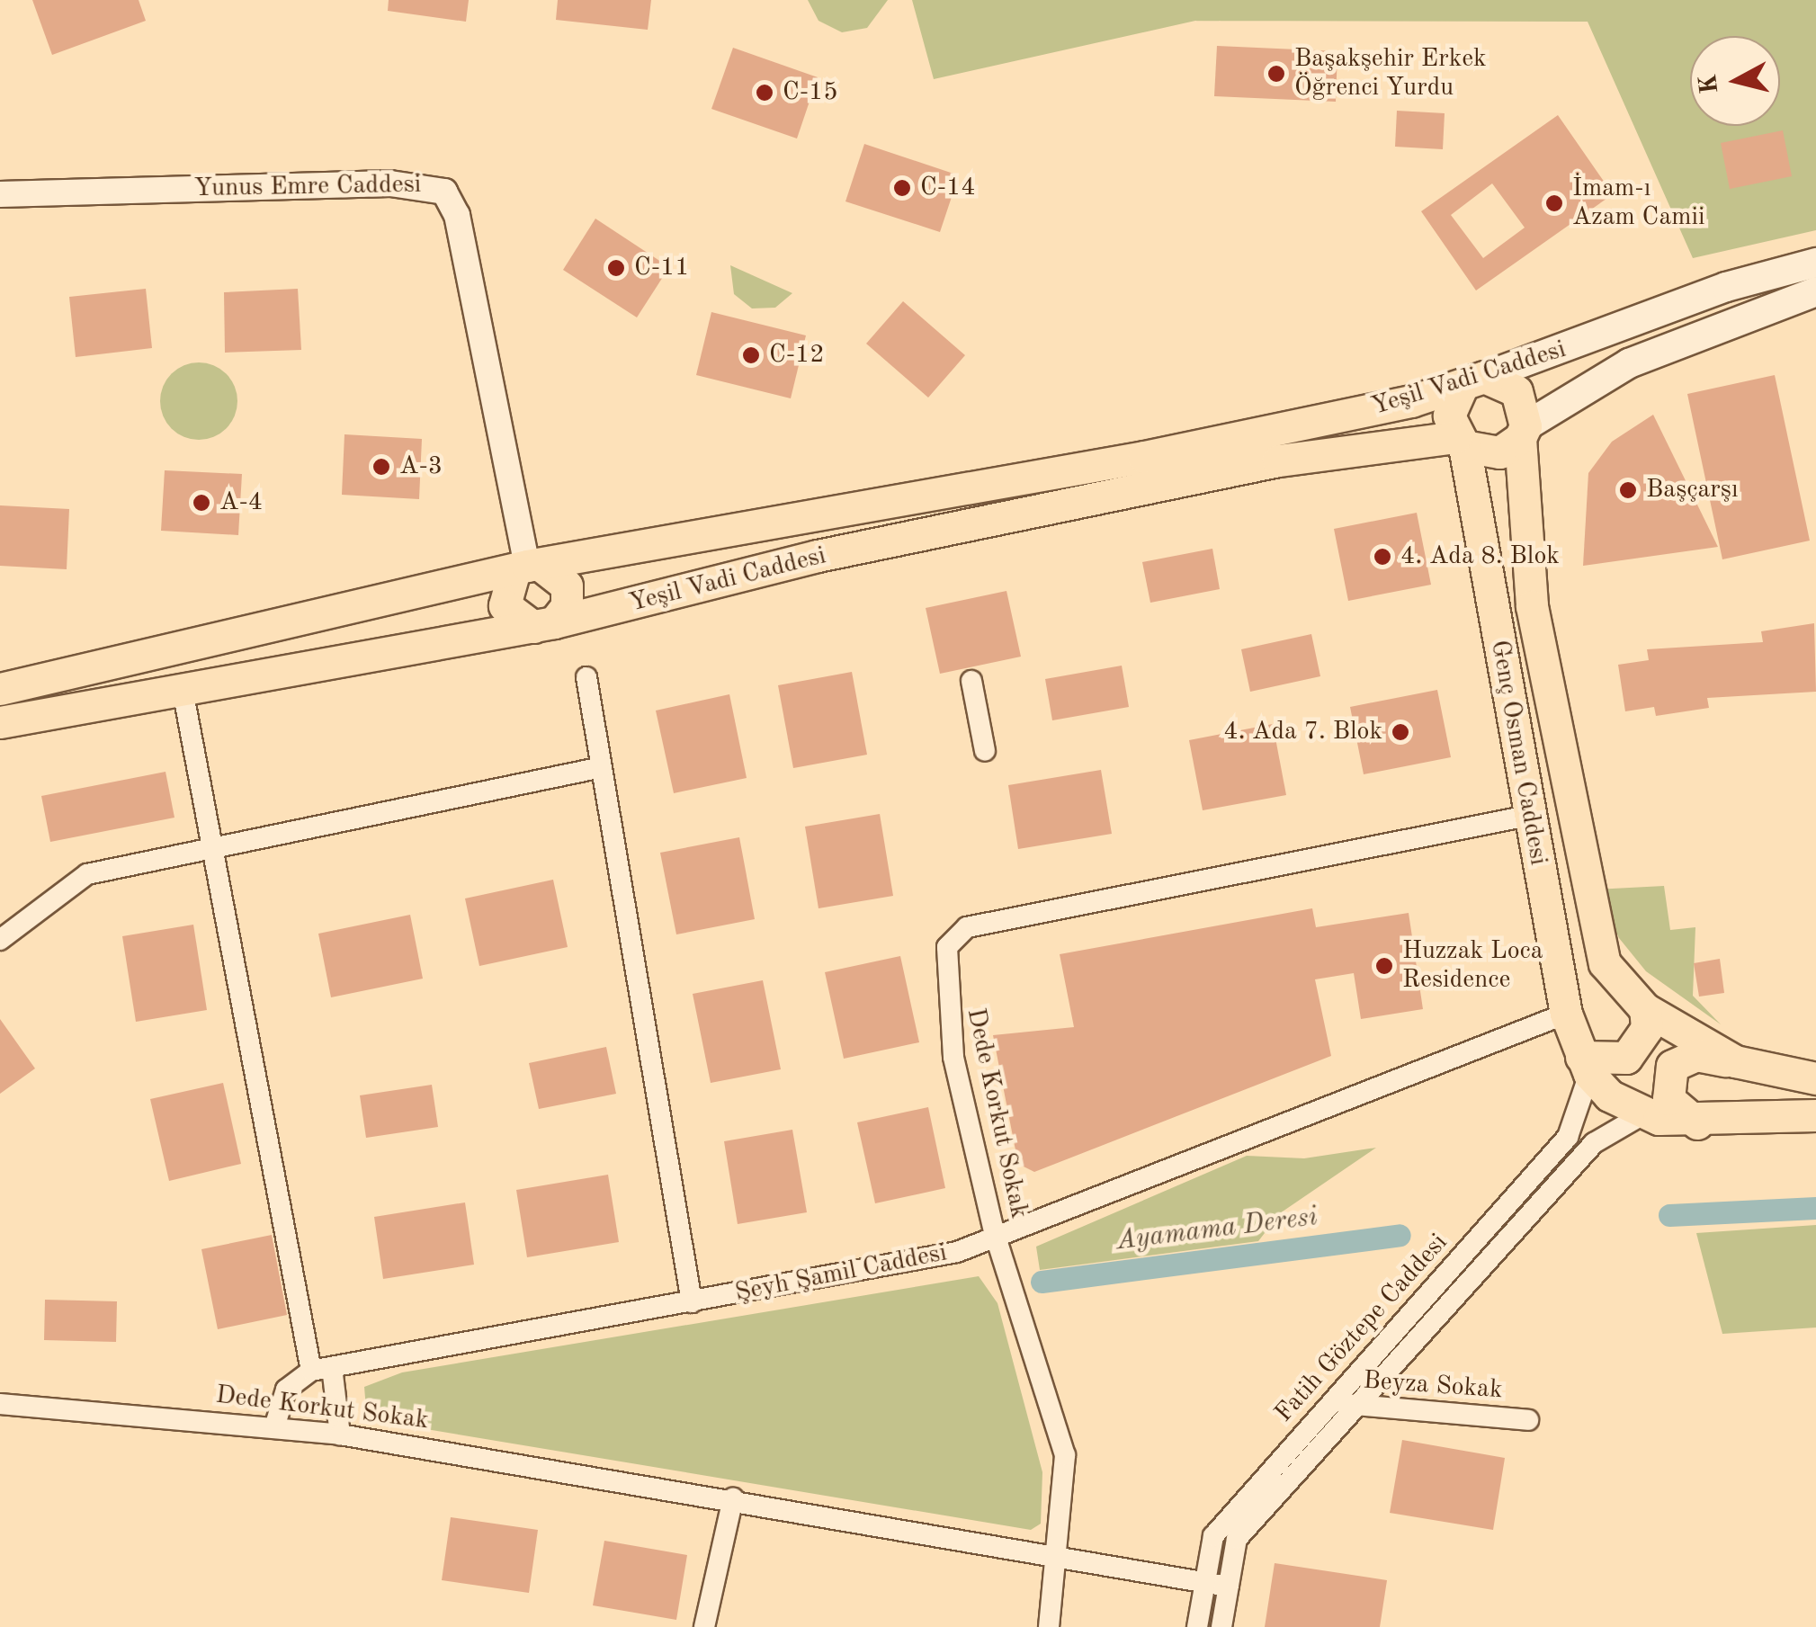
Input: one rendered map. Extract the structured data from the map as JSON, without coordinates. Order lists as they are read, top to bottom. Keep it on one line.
{"streets":{"main road":["Yeşil Vadi Caddesi","Genç Osman Caddesi"],"street":["Yunus Emre Caddesi","Dede Korkut Sokak","Şeyh Şamil Caddesi","Fatih Göztepe Caddesi","Beyza Sokak"]},"crossings":[["Yunus Emre Caddesi","Yeşil Vadi Caddesi"],["Yeşil Vadi Caddesi","Genç Osman Caddesi"],["Genç Osman Caddesi","Dede Korkut Sokak"],["Genç Osman Caddesi","Şeyh Şamil Caddesi"],["Genç Osman Caddesi","Fatih Göztepe Caddesi"],["Dede Korkut Sokak","Şeyh Şamil Caddesi"],["Fatih Göztepe Caddesi","Beyza Sokak"]],"water":["Ayamama Deresi"],"places":["Başakşehir Erkek Öğrenci Yurdu","C-15","C-14","İmam-ı Azam Camii","C-11","C-12","A-3","Başçarşı","A-4","4. Ada 8. Blok","4. Ada 7. Blok","Huzzak Loca Residence"],"north":"left"}
